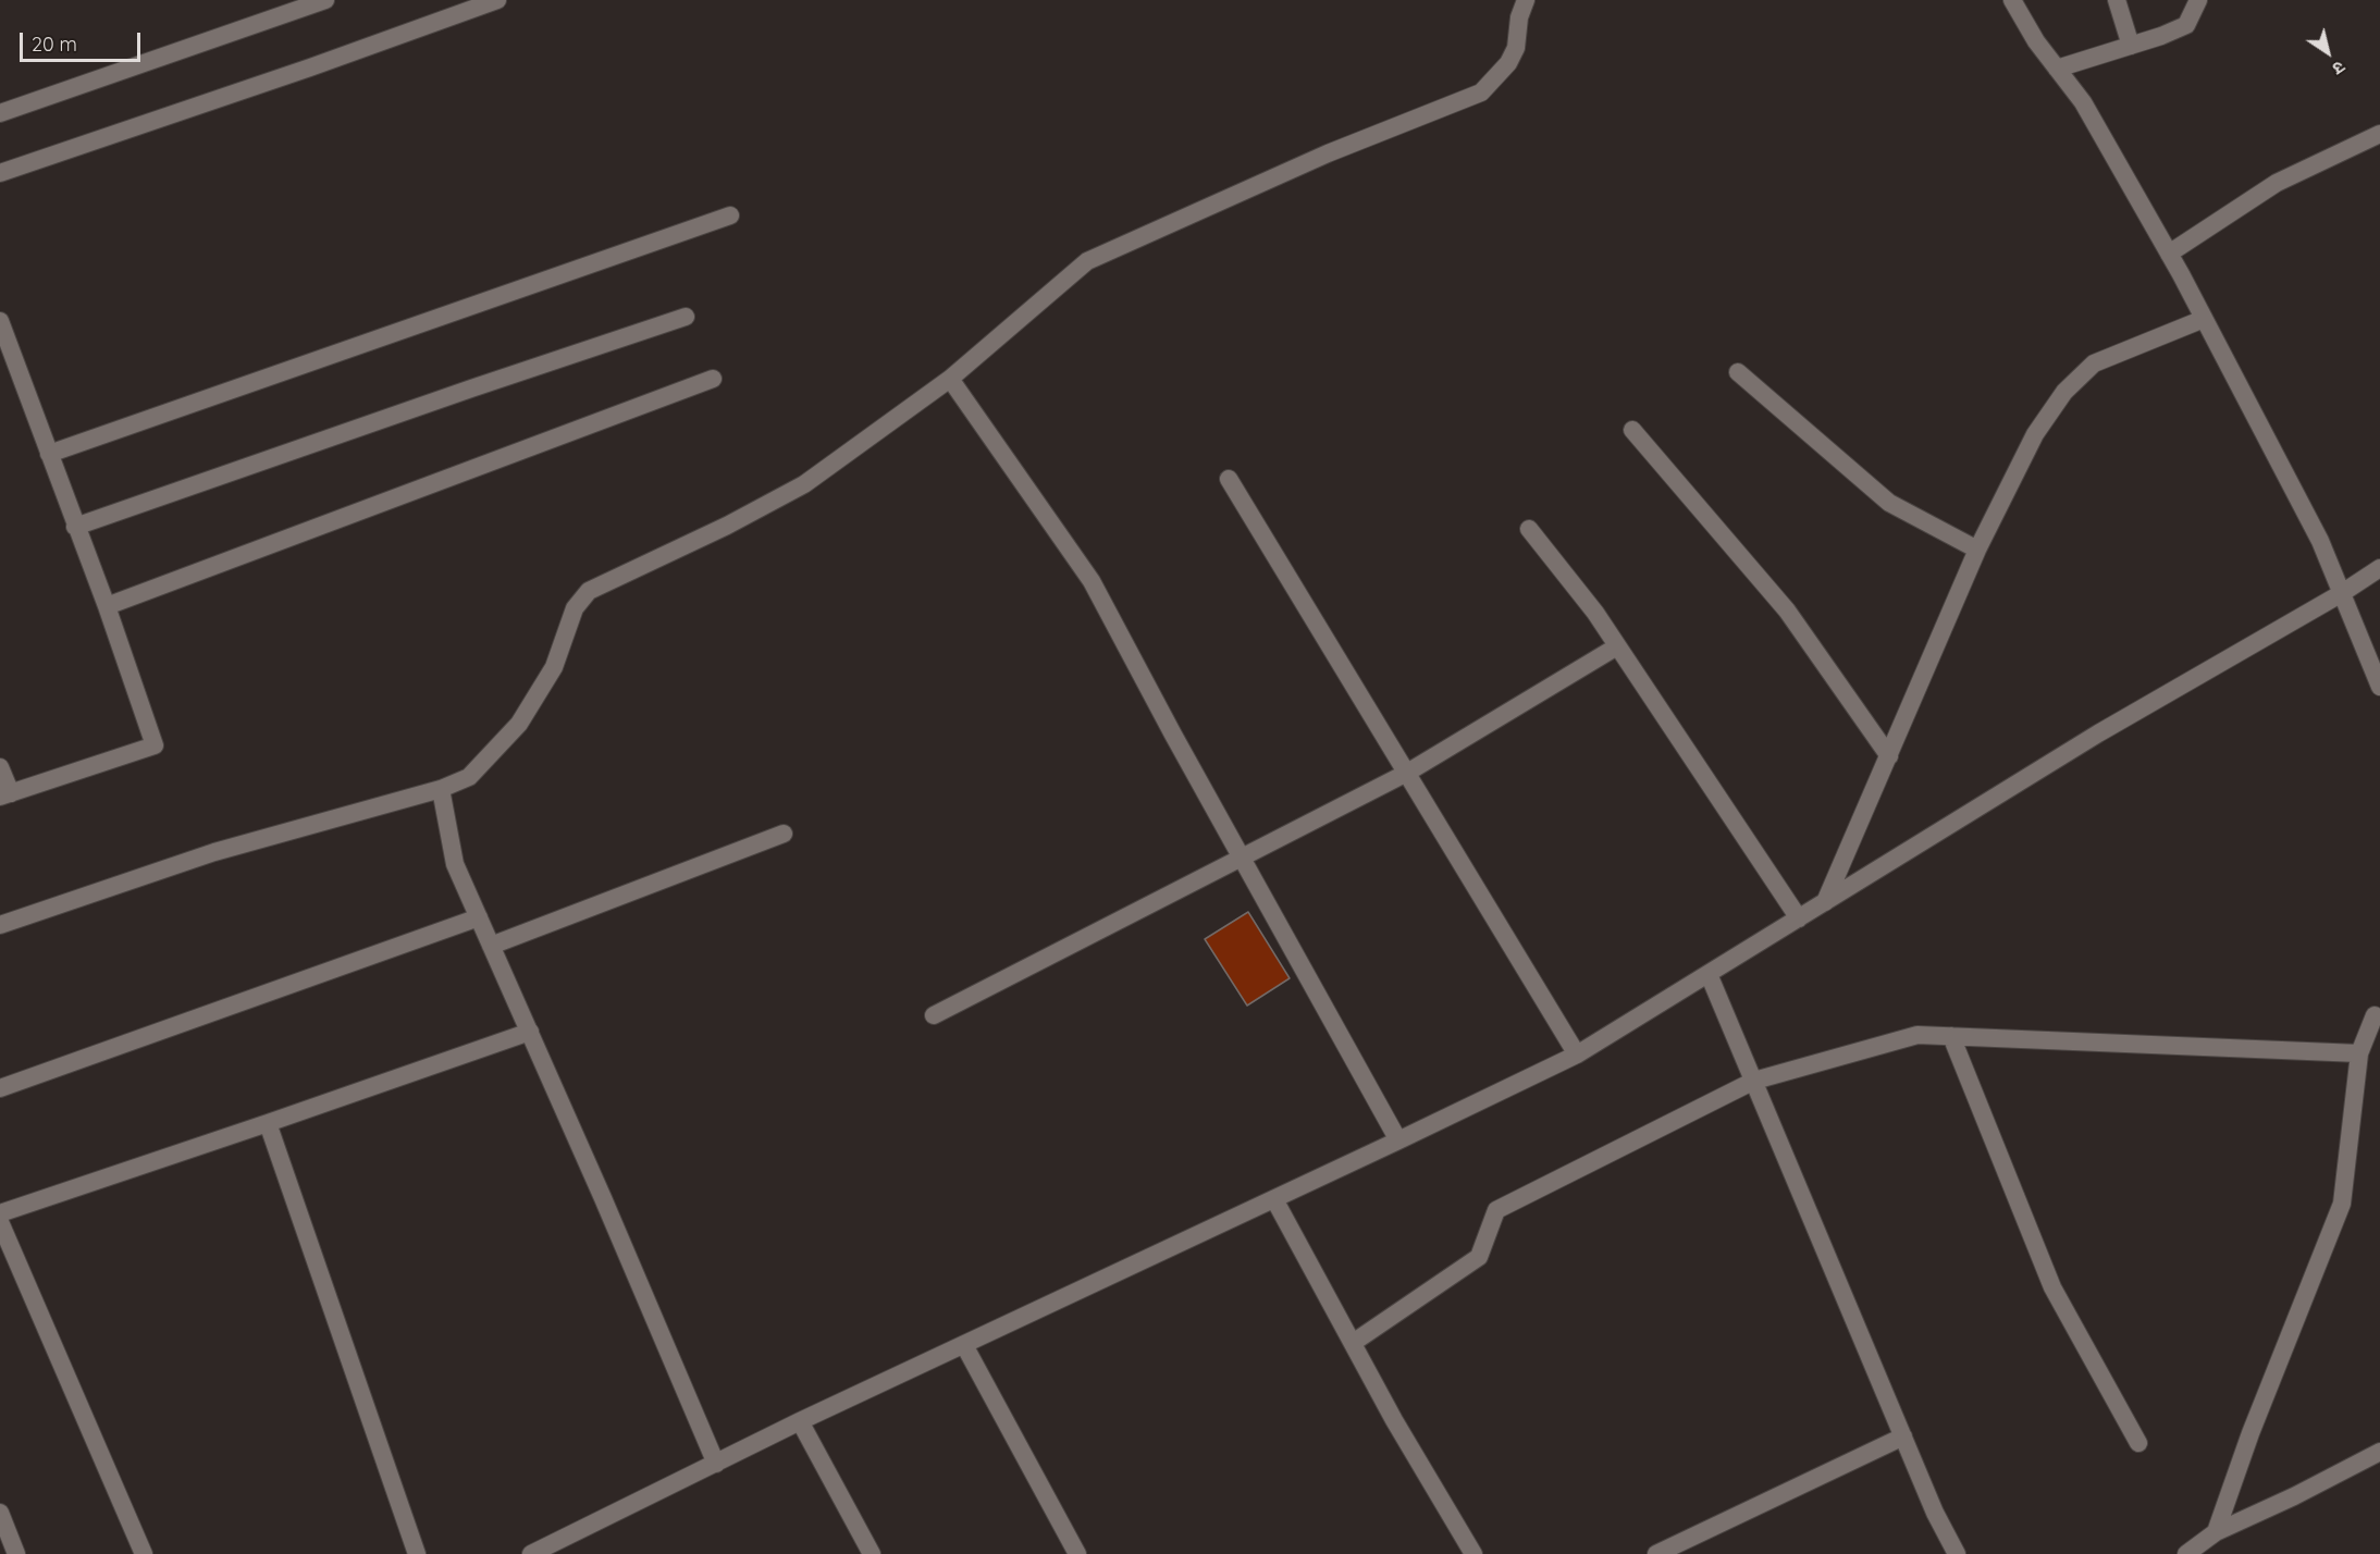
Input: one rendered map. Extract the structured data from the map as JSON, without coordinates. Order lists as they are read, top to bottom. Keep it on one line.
{"scale_bar":"20 m","north":"bottom right"}
